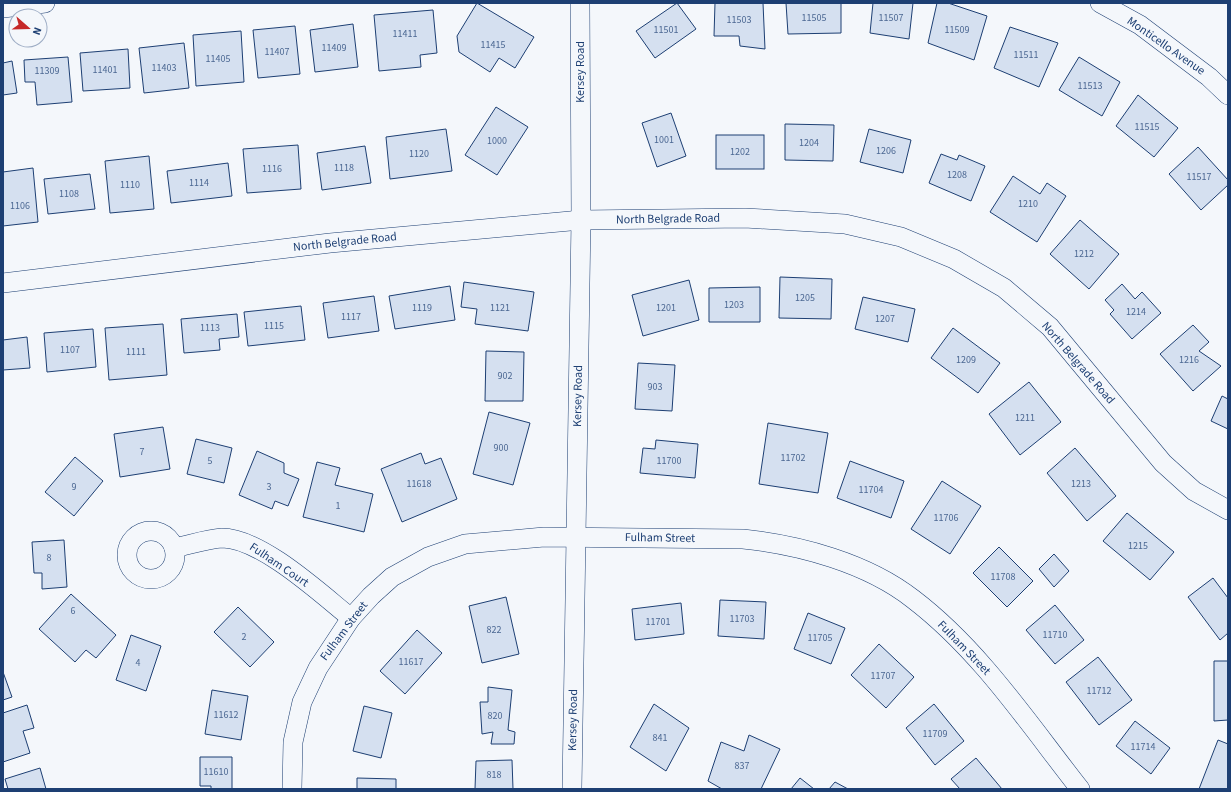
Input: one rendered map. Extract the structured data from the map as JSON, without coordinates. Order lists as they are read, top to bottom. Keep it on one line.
{"streets":{"street":["Monticello Avenue","Kersey Road","North Belgrade Road","Fulham Street","Fulham Court"]},"crossings":[["Kersey Road","North Belgrade Road"],["Kersey Road","Fulham Street"],["Fulham Street","Fulham Court"]],"house_numbers":["11505","11507","11503","11501","11509","11411","11415","11409","11407","11511","11405","11403","11401","11309","11513","11515","1001","1000","1204","1206","1202","1120","1118","1116","1208","11517","1114","1110","1108","1210","1106","1212","1205","1203","1119","1121","1201","1214","1117","1207","1115","1113","1107","1111","1209","1216","902","903","1211","900","7","11702","5","11700","11618","1213","9","3","11704","1","11706","1215","8","11708","6","11703","11701","822","11710","2","11705","11617","4","11707","11712","11612","820","11709","841","11714","837","11610","818"],"north":"right"}
